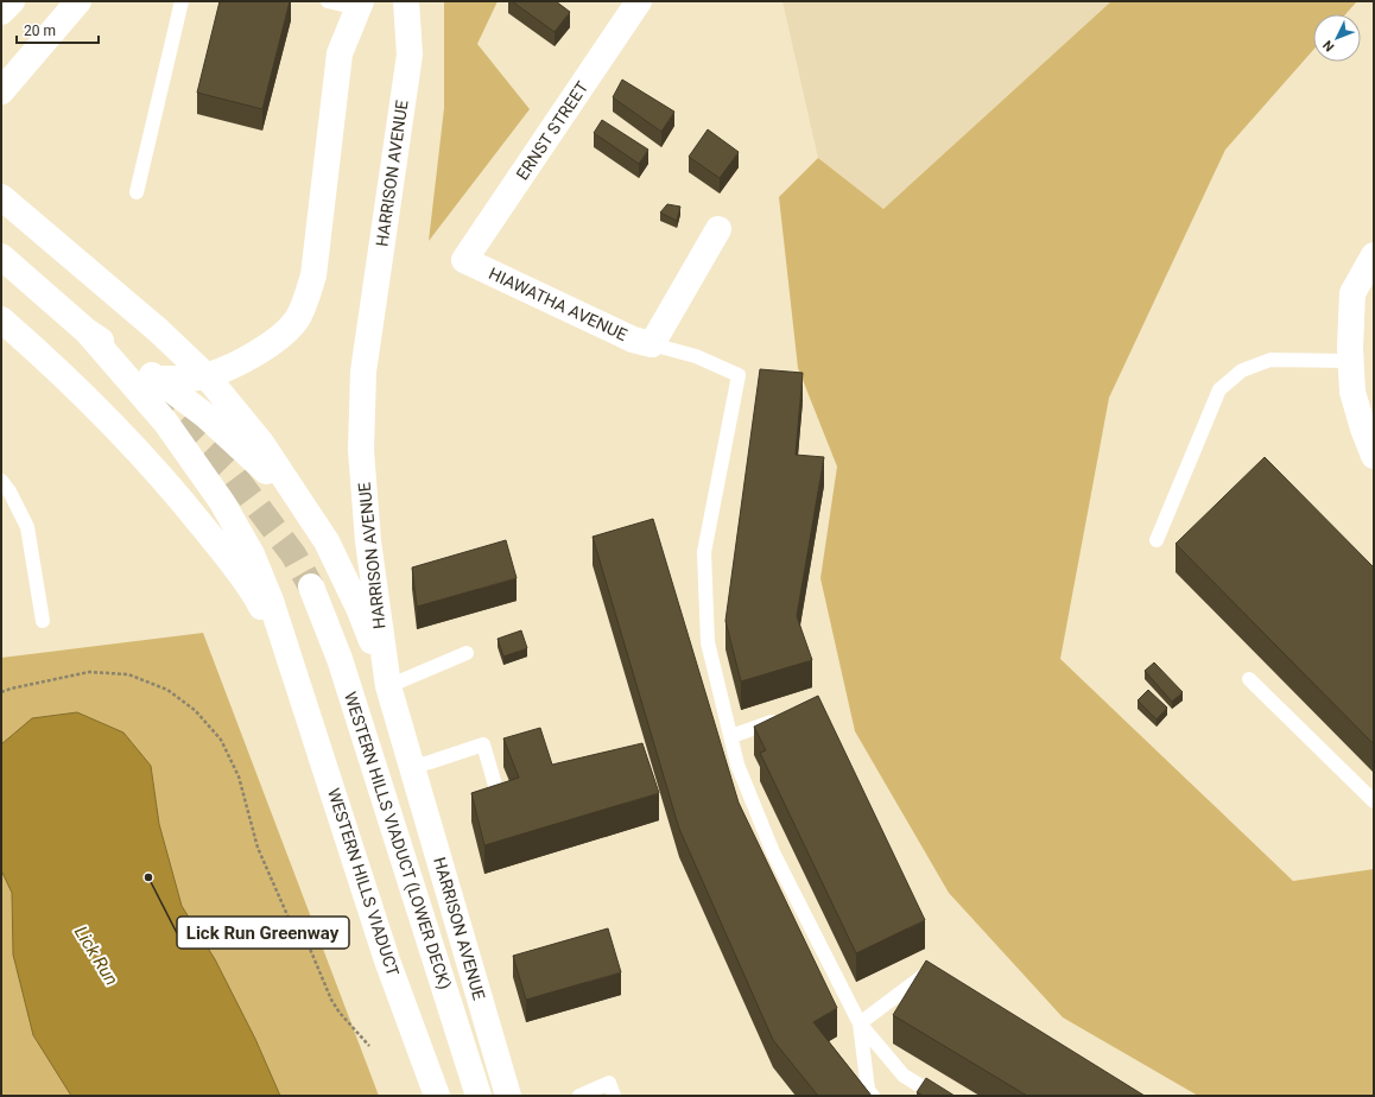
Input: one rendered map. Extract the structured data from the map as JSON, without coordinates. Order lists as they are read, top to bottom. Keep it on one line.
{"streets":{"main road":["ERNST STREET","HARRISON AVENUE","HIAWATHA AVENUE","WESTERN HILLS VIADUCT (LOWER DECK)","WESTERN HILLS VIADUCT"]},"crossings":[["ERNST STREET","HIAWATHA AVENUE"]],"water":["Lick Run"],"places":["Lick Run Greenway"],"scale_bar":"20 m","north":"bottom left"}
